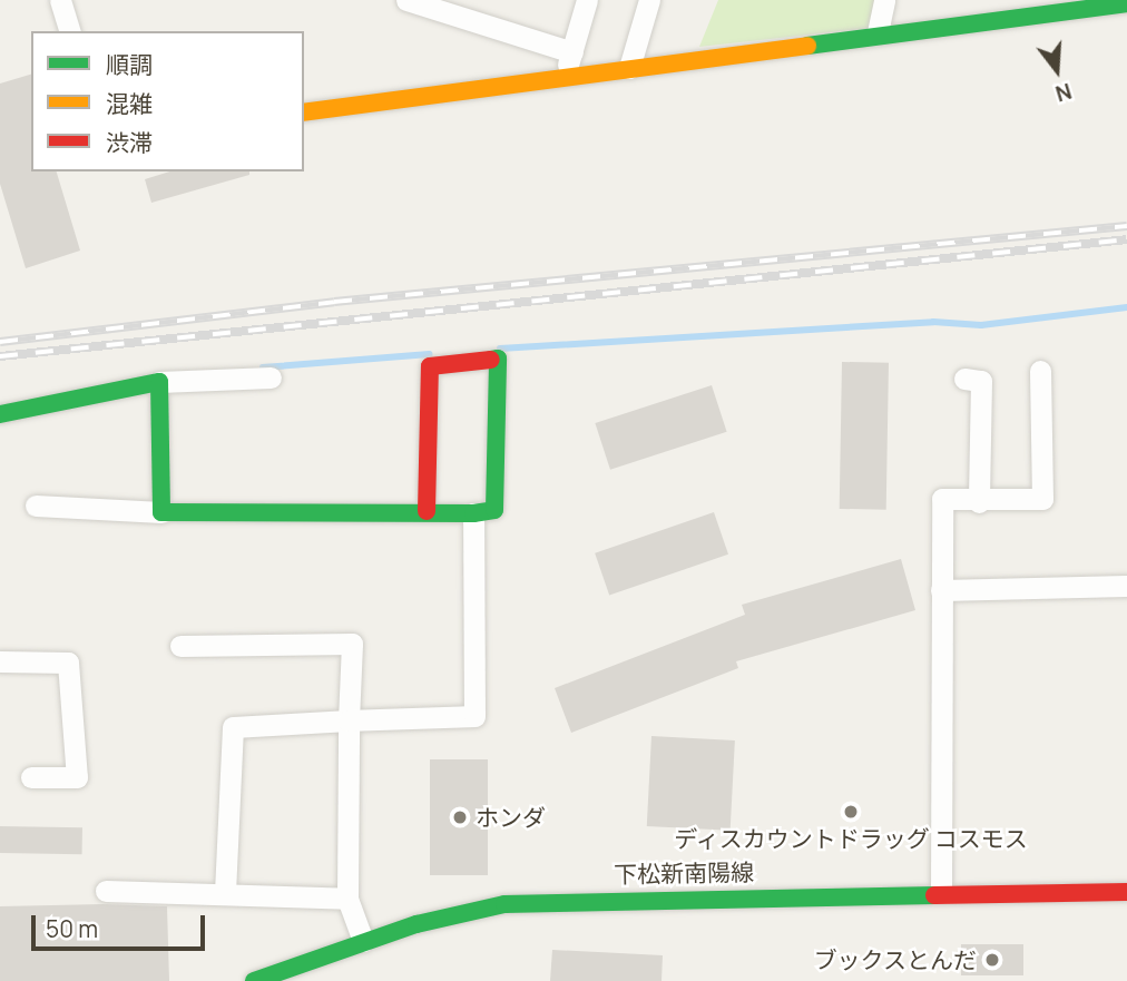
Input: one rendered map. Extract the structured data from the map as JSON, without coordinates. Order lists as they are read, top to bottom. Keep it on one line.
{"streets":{"street":["下松新南陽線"]},"places":["ディスカウントドラッグ コスモス","ホンダ","ブックスとんだ"],"legend":["順調","混雑","渋滞"],"scale_bar":"50 m","north":"bottom"}
